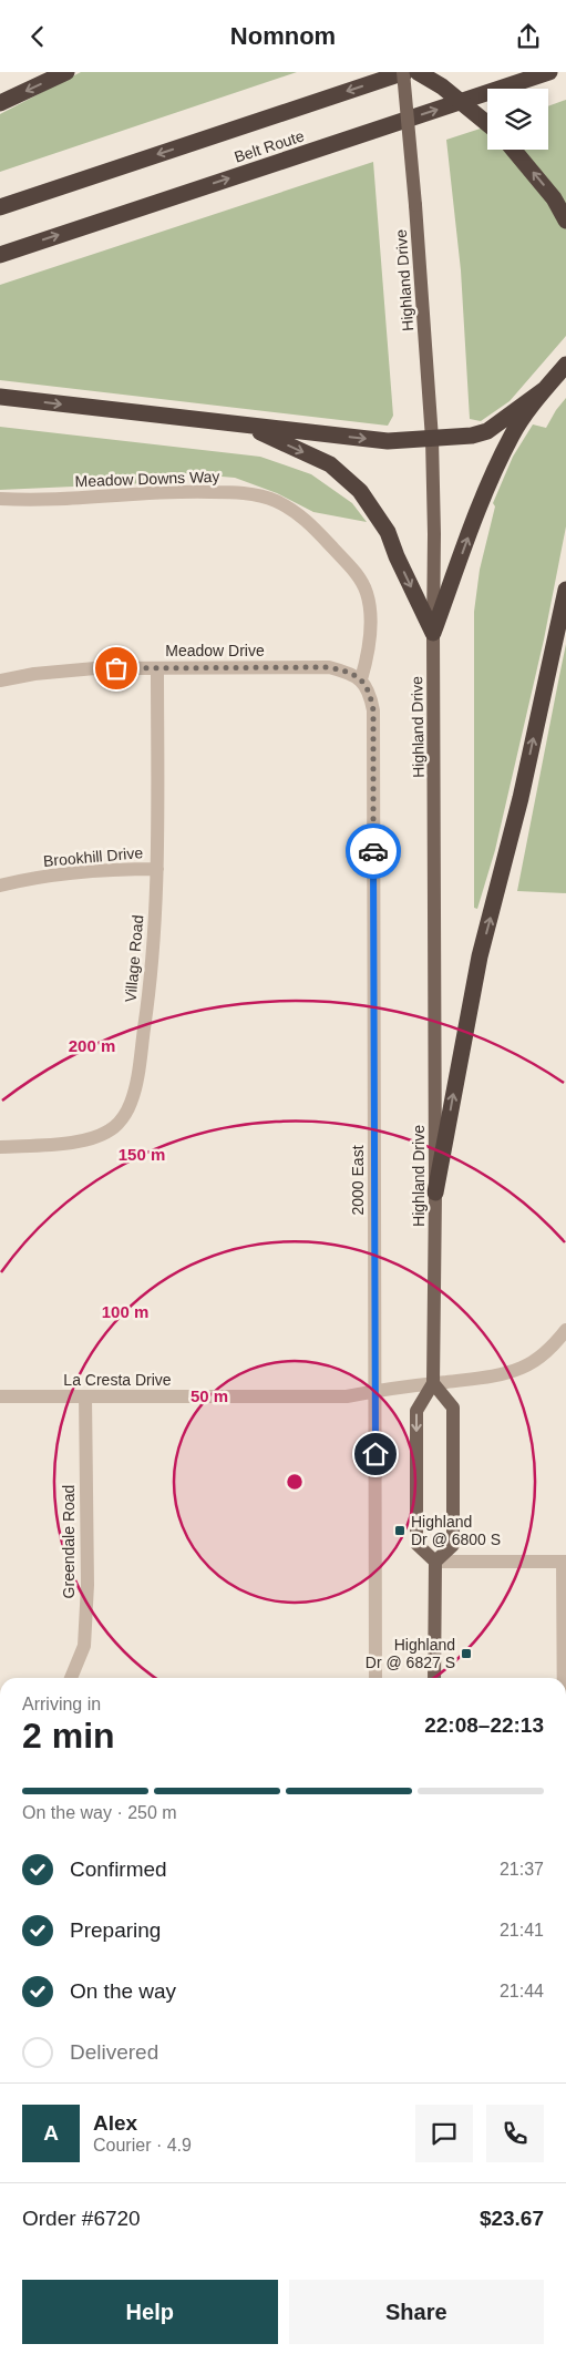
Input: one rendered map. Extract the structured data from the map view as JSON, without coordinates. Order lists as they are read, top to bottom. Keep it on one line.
{"streets":{"highway":["Belt Route"],"main road":["Highland Drive"],"street":["Meadow Downs Way","Meadow Drive","Brookhill Drive","Village Road","2000 East","La Cresta Drive","Greendale Road"]},"crossings":[["Belt Route","Highland Drive"],["Highland Drive","La Cresta Drive"],["Meadow Downs Way","Meadow Drive"],["Meadow Downs Way","2000 East"],["Meadow Drive","Village Road"],["Meadow Drive","2000 East"],["Brookhill Drive","Village Road"],["2000 East","La Cresta Drive"],["La Cresta Drive","Greendale Road"]],"places":{"transit":["Highland Dr @ 6800 S","Highland Dr @ 6827 S"]},"page":{"header":"Nomnom","heading":["2 min","Arriving in","22:08–22:13"],"panel":["Alex","Courier · 4.9","Order #6720","$23.67"],"bar":"On the way · 250 m","list":[["Confirmed","21:37"],["Preparing","21:41"],["On the way","21:44"],"Delivered"],"round":"A","buttons":["Help","Share"]},"rings":["200 m","150 m","100 m","50 m"]}
